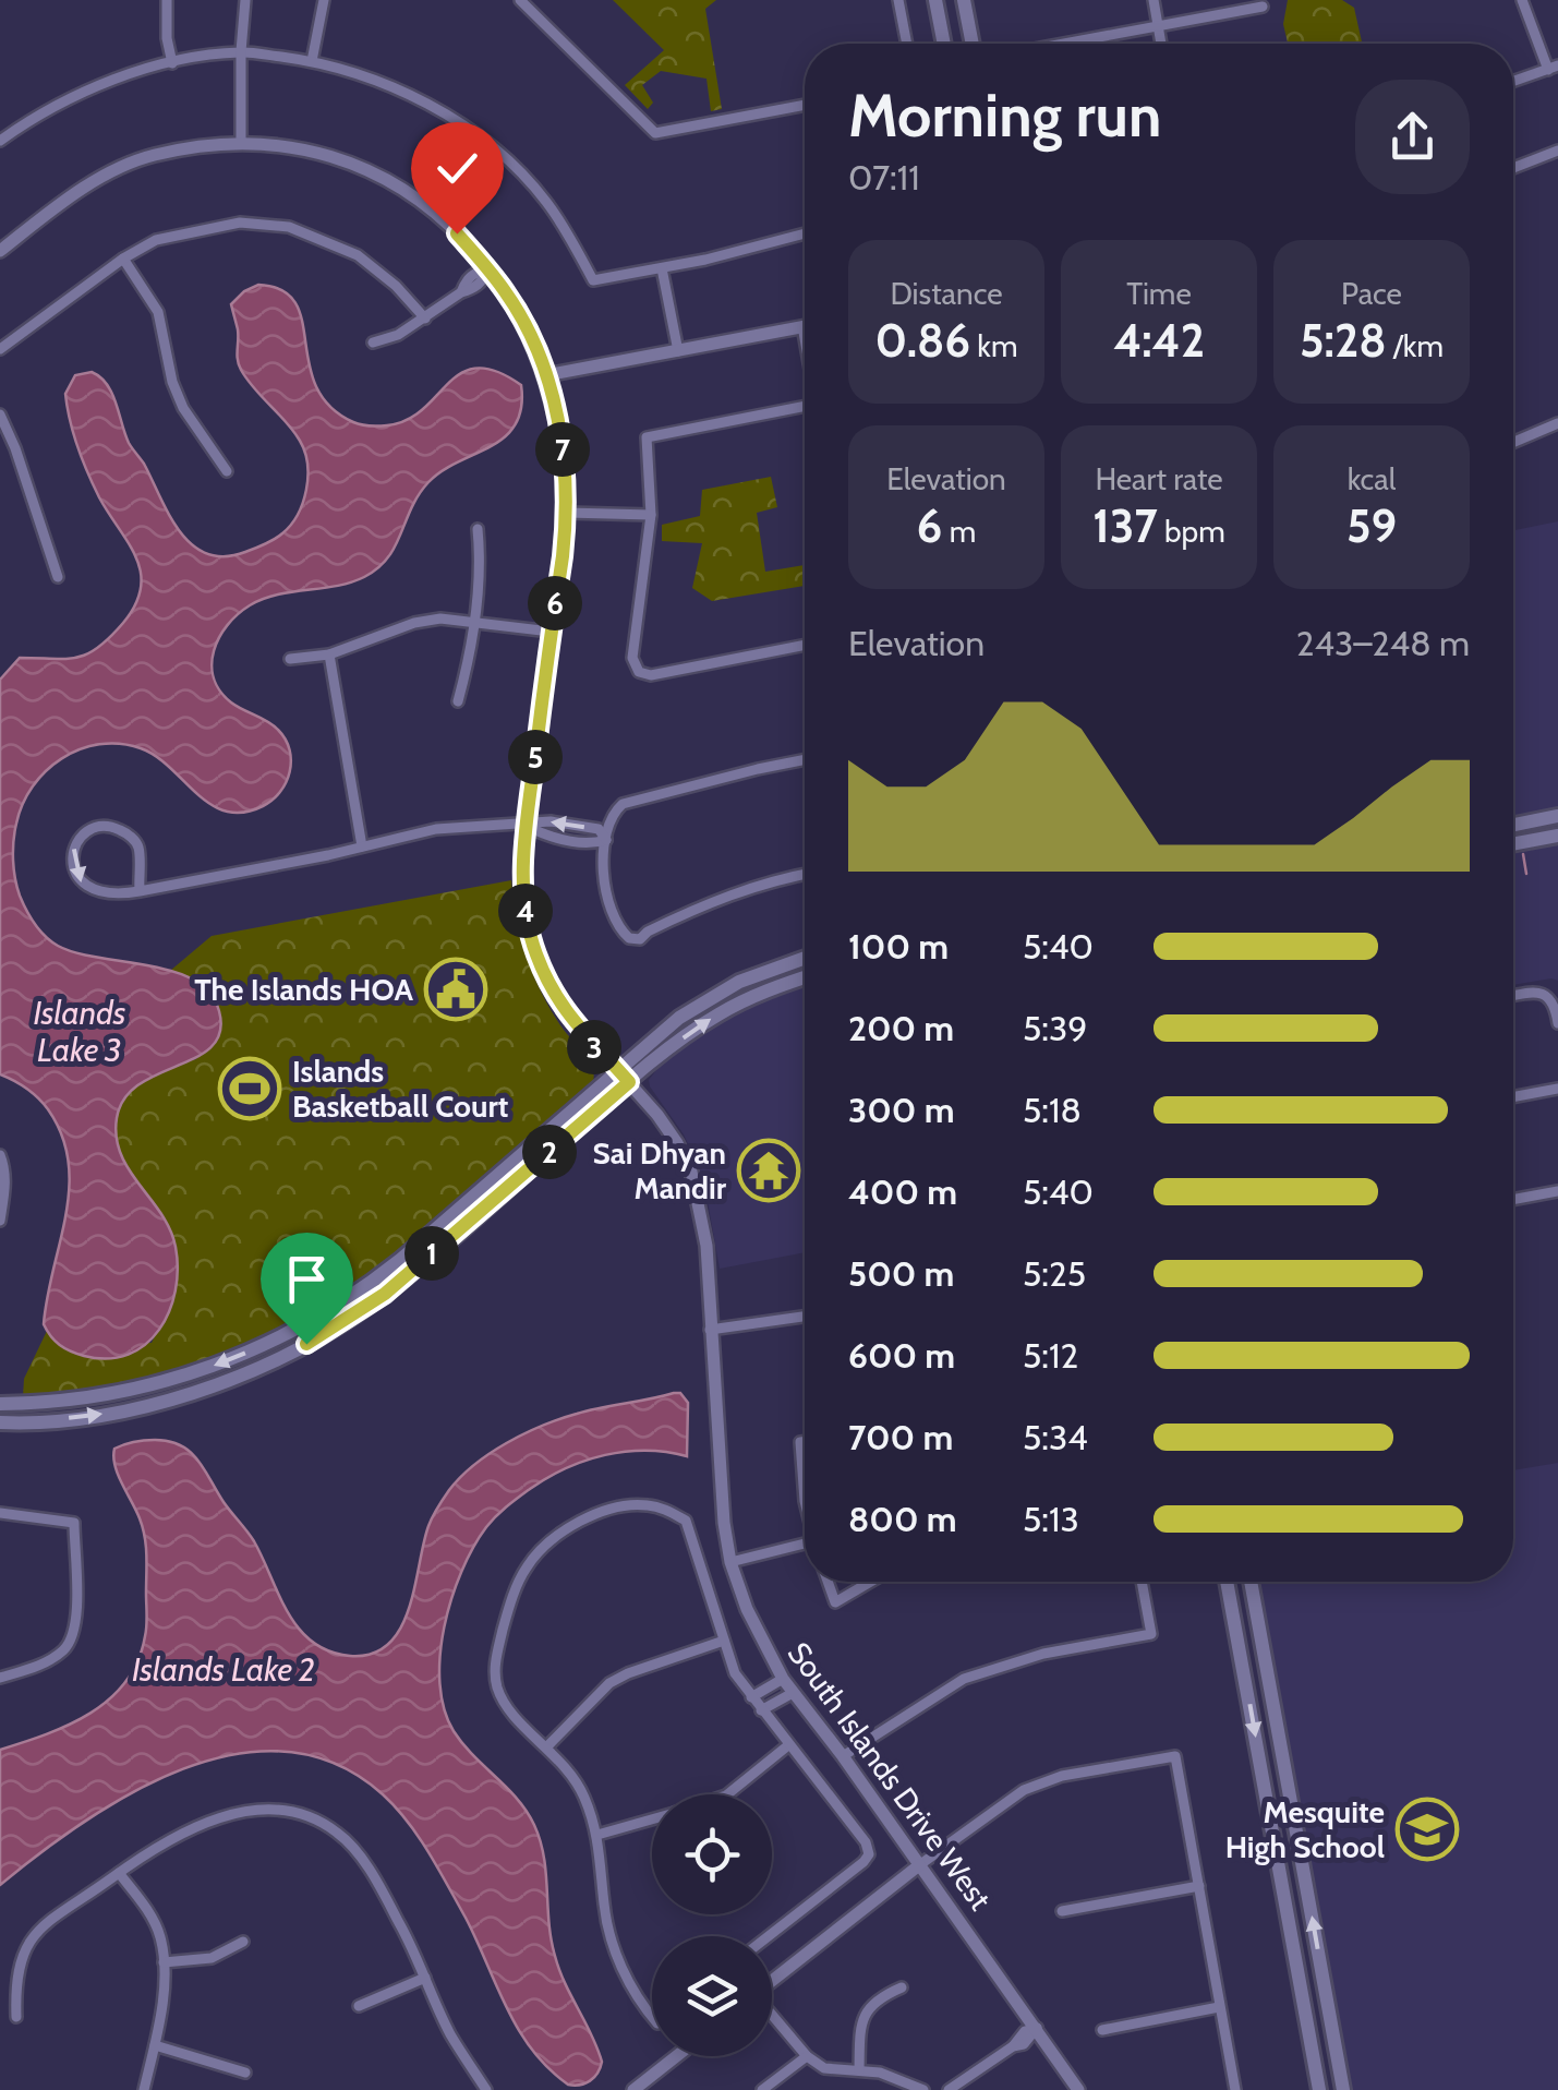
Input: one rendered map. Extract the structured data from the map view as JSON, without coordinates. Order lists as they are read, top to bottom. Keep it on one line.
{"streets":{"street":["South Islands Drive West"]},"water":["Islands Lake 3","Islands Lake 2"],"places":{"public building":["The Islands HOA"],"sports":["Islands Basketball Court"],"temple":["Sai Dhyan Mandir"],"school or university":["Mesquite High School"]},"page":{"heading":["Morning run","07:11"],"stats":[["Distance","0.86 km"],["Time","4:42"],["Pace","5:28 /km"],["Elevation","6 m"],["Heart rate","137 bpm"],["kcal","59"]],"pins":["7","6","5","4","3","2","1"],"chart":["Elevation","243–248 m"],"list":[{"name":"100 m","note":"5:40"},{"name":"200 m","note":"5:39"},{"name":"300 m","note":"5:18"},{"name":"400 m","note":"5:40"},{"name":"500 m","note":"5:25"},{"name":"600 m","note":"5:12"},{"name":"700 m","note":"5:34"},{"name":"800 m","note":"5:13"}]}}
